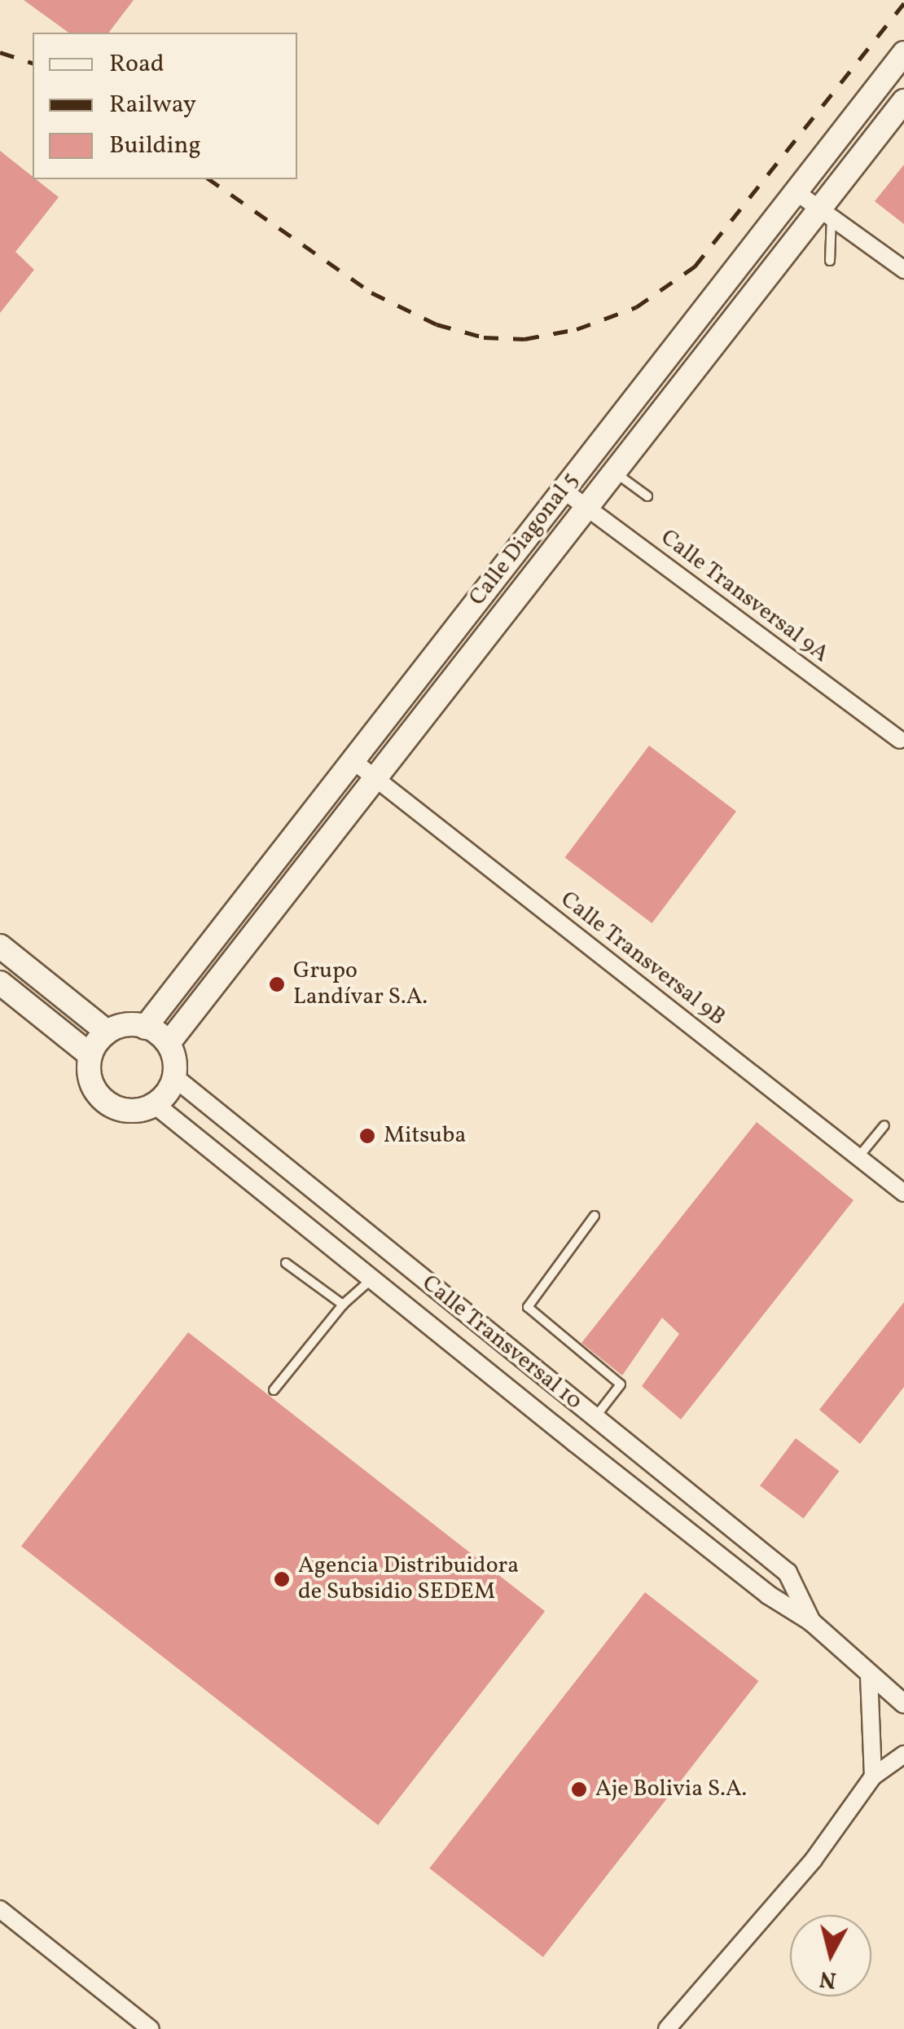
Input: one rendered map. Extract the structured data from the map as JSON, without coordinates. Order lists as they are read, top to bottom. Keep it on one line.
{"streets":{"main road":["Calle Diagonal 5"],"street":["Calle Transversal 9A","Calle Transversal 9B","Calle Transversal 10"]},"crossings":[["Calle Diagonal 5","Calle Transversal 9A"],["Calle Diagonal 5","Calle Transversal 9B"],["Calle Diagonal 5","Calle Transversal 10"]],"places":["Grupo Landívar S.A.","Mitsuba","Agencia Distribuidora de Subsidio SEDEM","Aje Bolivia S.A."],"legend":["Road","Railway","Building"],"north":"bottom"}
